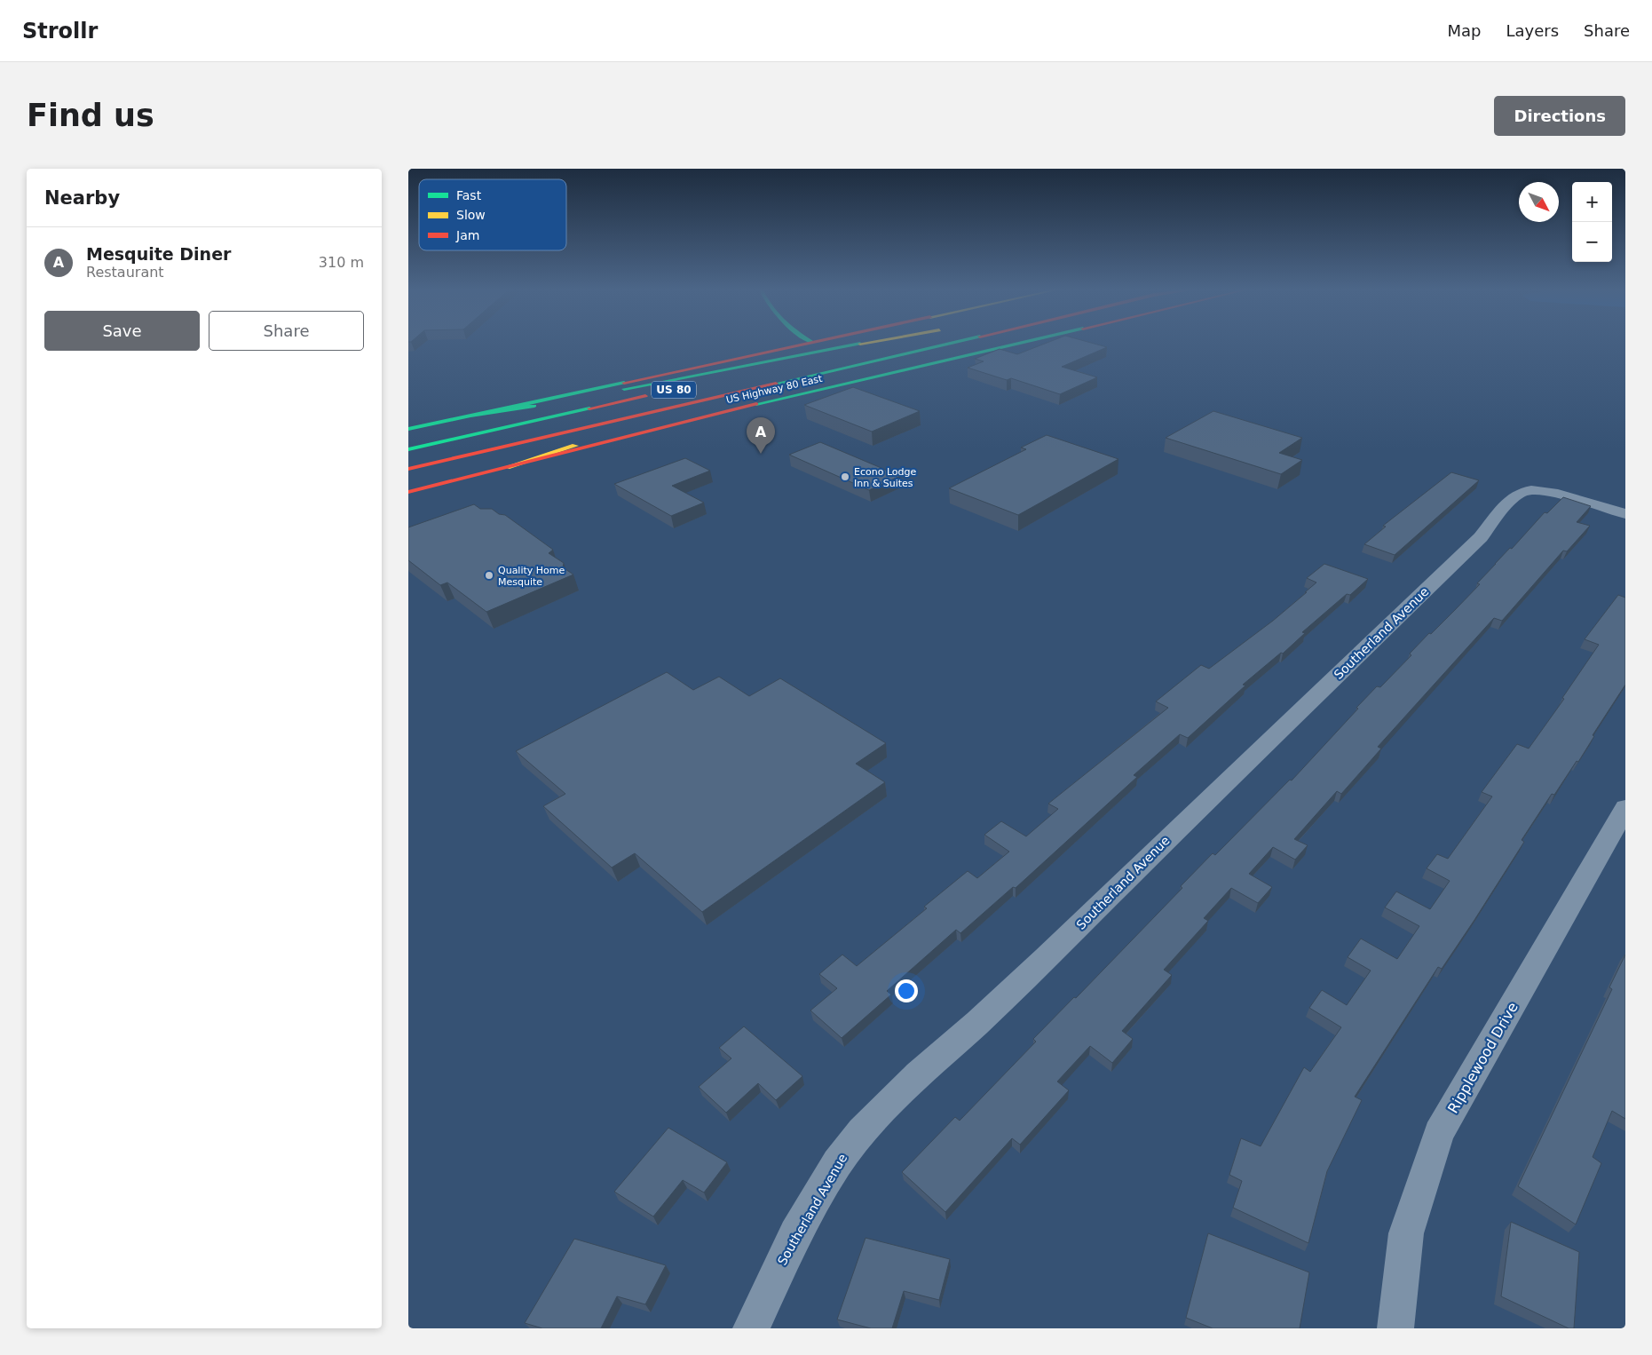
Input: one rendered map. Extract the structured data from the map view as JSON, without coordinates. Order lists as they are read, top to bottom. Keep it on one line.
{"streets":{"main road":["US Highway 80 East","US 80"],"street":["Southerland Avenue","Ripplewood Drive"]},"places":["Econo Lodge Inn & Suites","Quality Home Mesquite"],"legend":["Fast","Slow","Jam"],"north":"bottom right","page":{"header":"Strollr","nav":["Map","Layers","Share"],"buttons":["Directions",["Save","Share"]],"title":"Find us","heading":"Nearby","map_buttons":["+","−"],"list":[{"mark":"A","name":"Mesquite Diner","note":"Restaurant","value":"310 m"}],"pins":"A"}}
